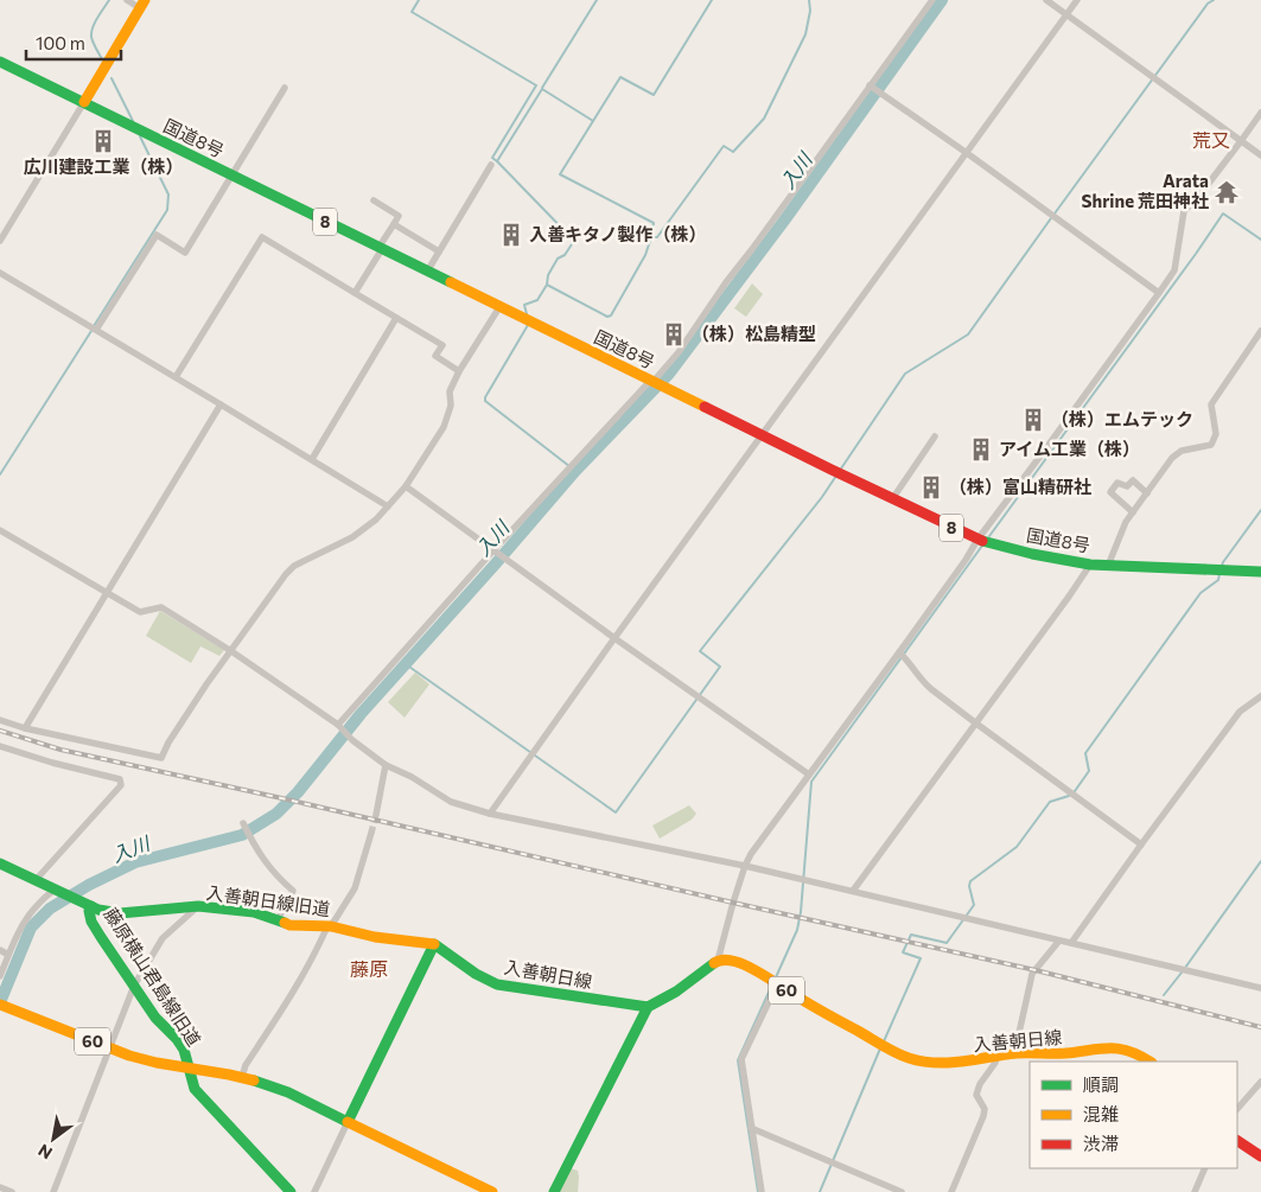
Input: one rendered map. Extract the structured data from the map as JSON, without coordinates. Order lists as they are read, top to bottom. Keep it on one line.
{"streets":{"main road":["国道8号","8","入善朝日線旧道","入善朝日線","藤原横山君島線旧道","60"]},"crossings":[["入善朝日線旧道","入善朝日線"],["入善朝日線旧道","藤原横山君島線旧道"],["藤原横山君島線旧道","60"]],"districts":["荒又","藤原"],"water":["入川"],"places":{"building":["広川建設工業（株）","入善キタノ製作（株）","（株）松島精型","（株）エムテック","アイム工業（株）","（株）富山精研社"],"temple":["Arata Shrine 荒田神社"]},"legend":["順調","混雑","渋滞"],"scale_bar":"100 m","north":"bottom left"}
